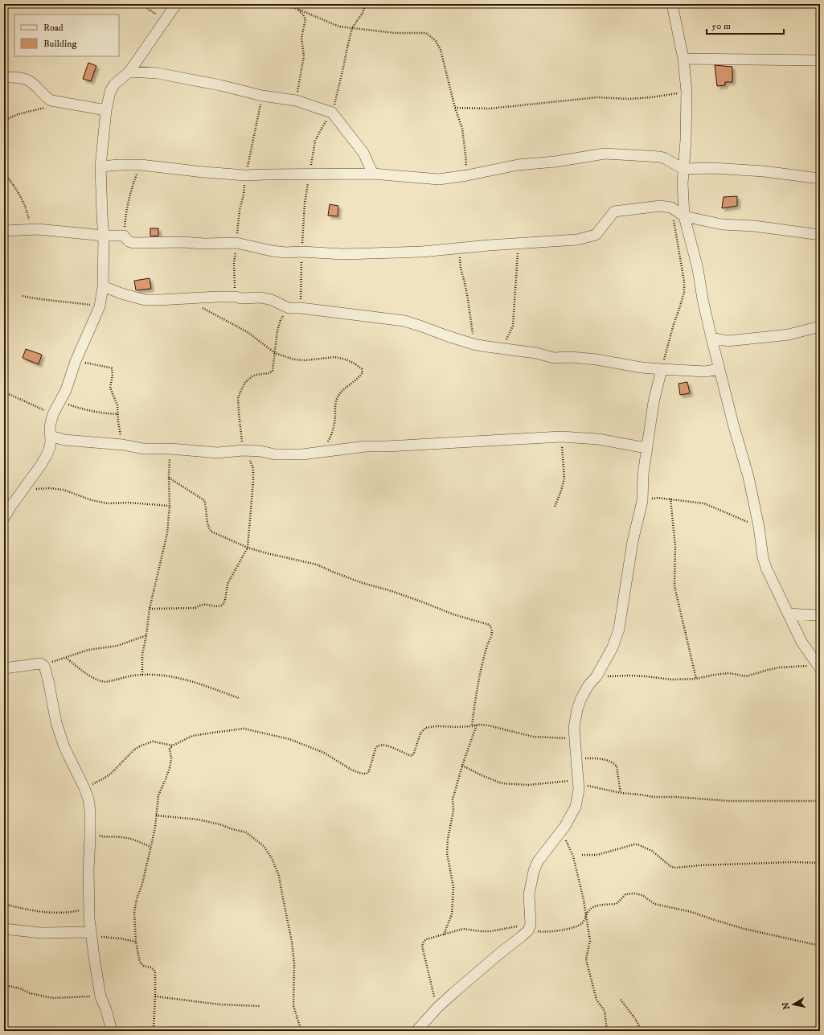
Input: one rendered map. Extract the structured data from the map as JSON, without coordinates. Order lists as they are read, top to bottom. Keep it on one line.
{"legend":["Road","Building"],"scale_bar":"50 m","north":"left"}
